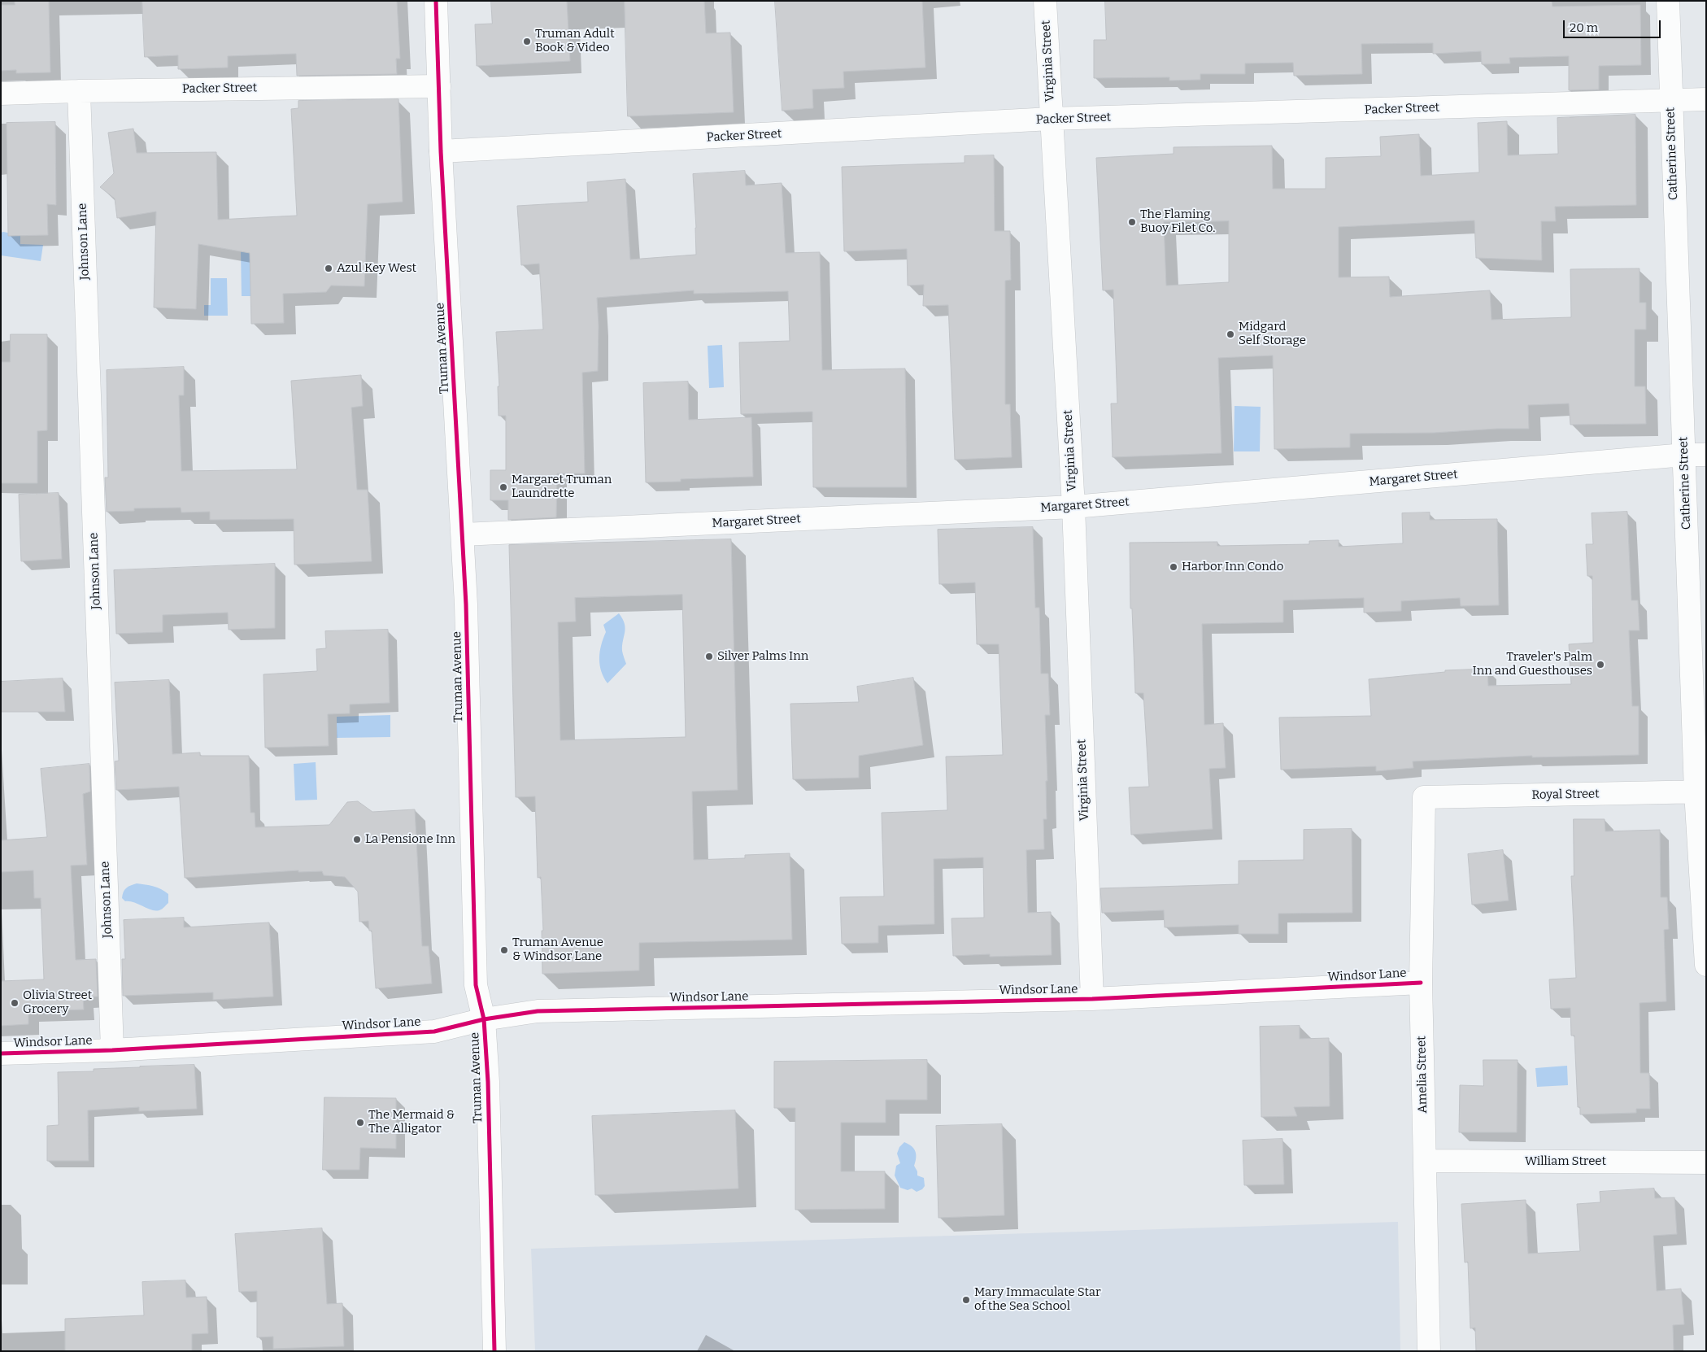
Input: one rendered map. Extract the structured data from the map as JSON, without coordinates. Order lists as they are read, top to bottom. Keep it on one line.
{"streets":{"street":["Virginia Street","Packer Street","Catherine Street","Johnson Lane","Truman Avenue","Margaret Street","Royal Street","Windsor Lane","Amelia Street","William Street"]},"crossings":[["Virginia Street","Packer Street"],["Virginia Street","Margaret Street"],["Virginia Street","Windsor Lane"],["Packer Street","Catherine Street"],["Packer Street","Johnson Lane"],["Packer Street","Truman Avenue"],["Catherine Street","Margaret Street"],["Catherine Street","Royal Street"],["Johnson Lane","Windsor Lane"],["Truman Avenue","Margaret Street"],["Truman Avenue","Windsor Lane"],["Royal Street","Amelia Street"],["Windsor Lane","Amelia Street"],["Amelia Street","William Street"]],"places":["Truman Adult Book & Video","The Flaming Buoy Filet Co.","Azul Key West","Midgard Self Storage","Margaret Truman Laundrette","Harbor Inn Condo","Silver Palms Inn","Traveler's Palm Inn and Guesthouses","La Pensione Inn","Truman Avenue & Windsor Lane","Olivia Street Grocery","The Mermaid & The Alligator","Mary Immaculate Star of the Sea School"],"scale_bar":"20 m"}
